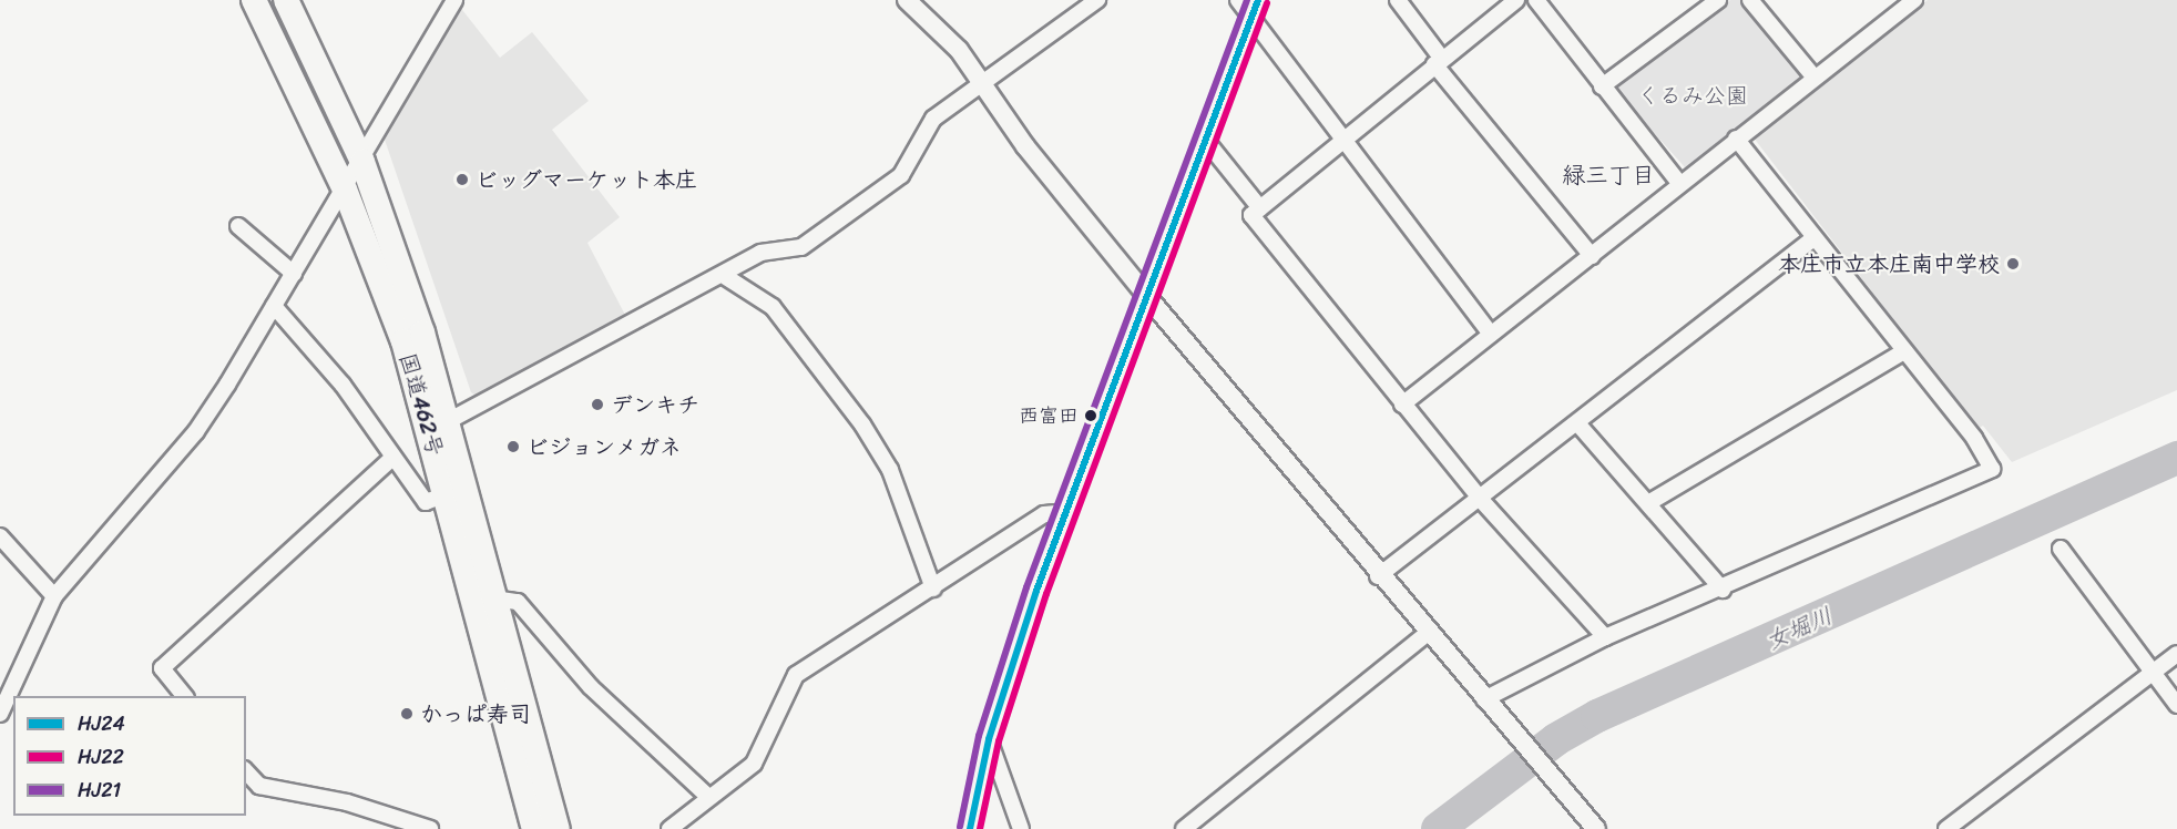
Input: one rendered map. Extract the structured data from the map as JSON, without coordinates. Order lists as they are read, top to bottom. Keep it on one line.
{"streets":{"highway":["国道462号"]},"districts":["緑三丁目"],"water":["女堀川"],"parks":["くるみ公園"],"places":["ビッグマーケット本庄","本庄市立本庄南中学校","デンキチ","西富田","ビジョンメガネ","かっぱ寿司"],"lines":["transit line HJ24","transit line HJ21","transit line HJ22"],"legend":["HJ24","HJ22","HJ21"]}
